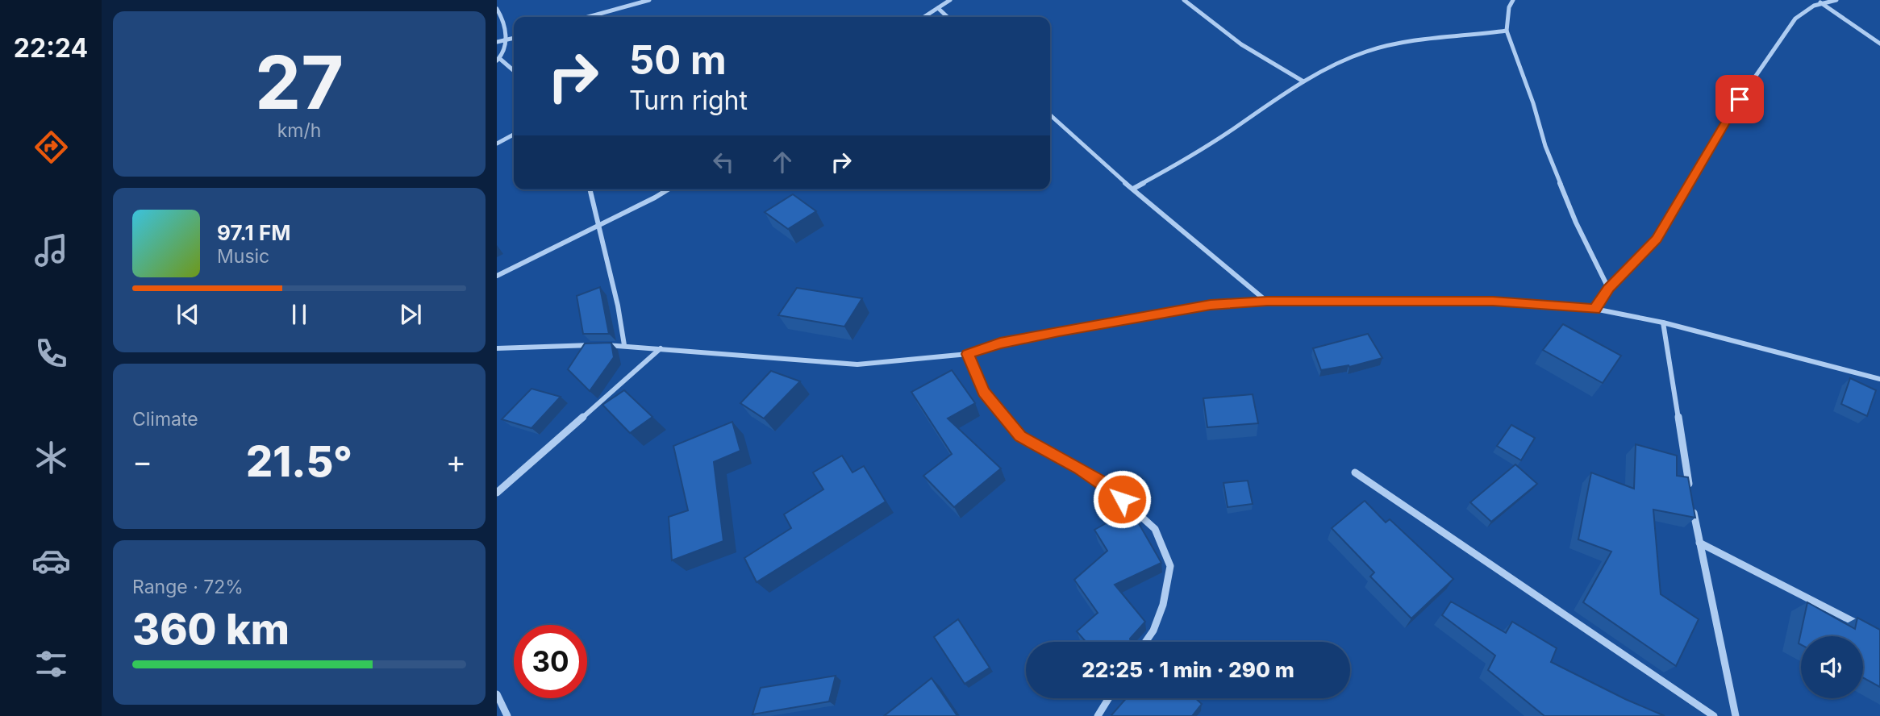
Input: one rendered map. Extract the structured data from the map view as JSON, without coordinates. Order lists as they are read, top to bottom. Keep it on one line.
{"page":{"tabs":"22:24","tile":[["27","km/h"],"Climate",["Range · 72%","360 km"]],"turn":["50 m","Turn right"],"song":["97.1 FM","Music"],"heat":["−","21.5°","+"],"limit":"30","trip":"22:25 · 1 min · 290 m"}}
